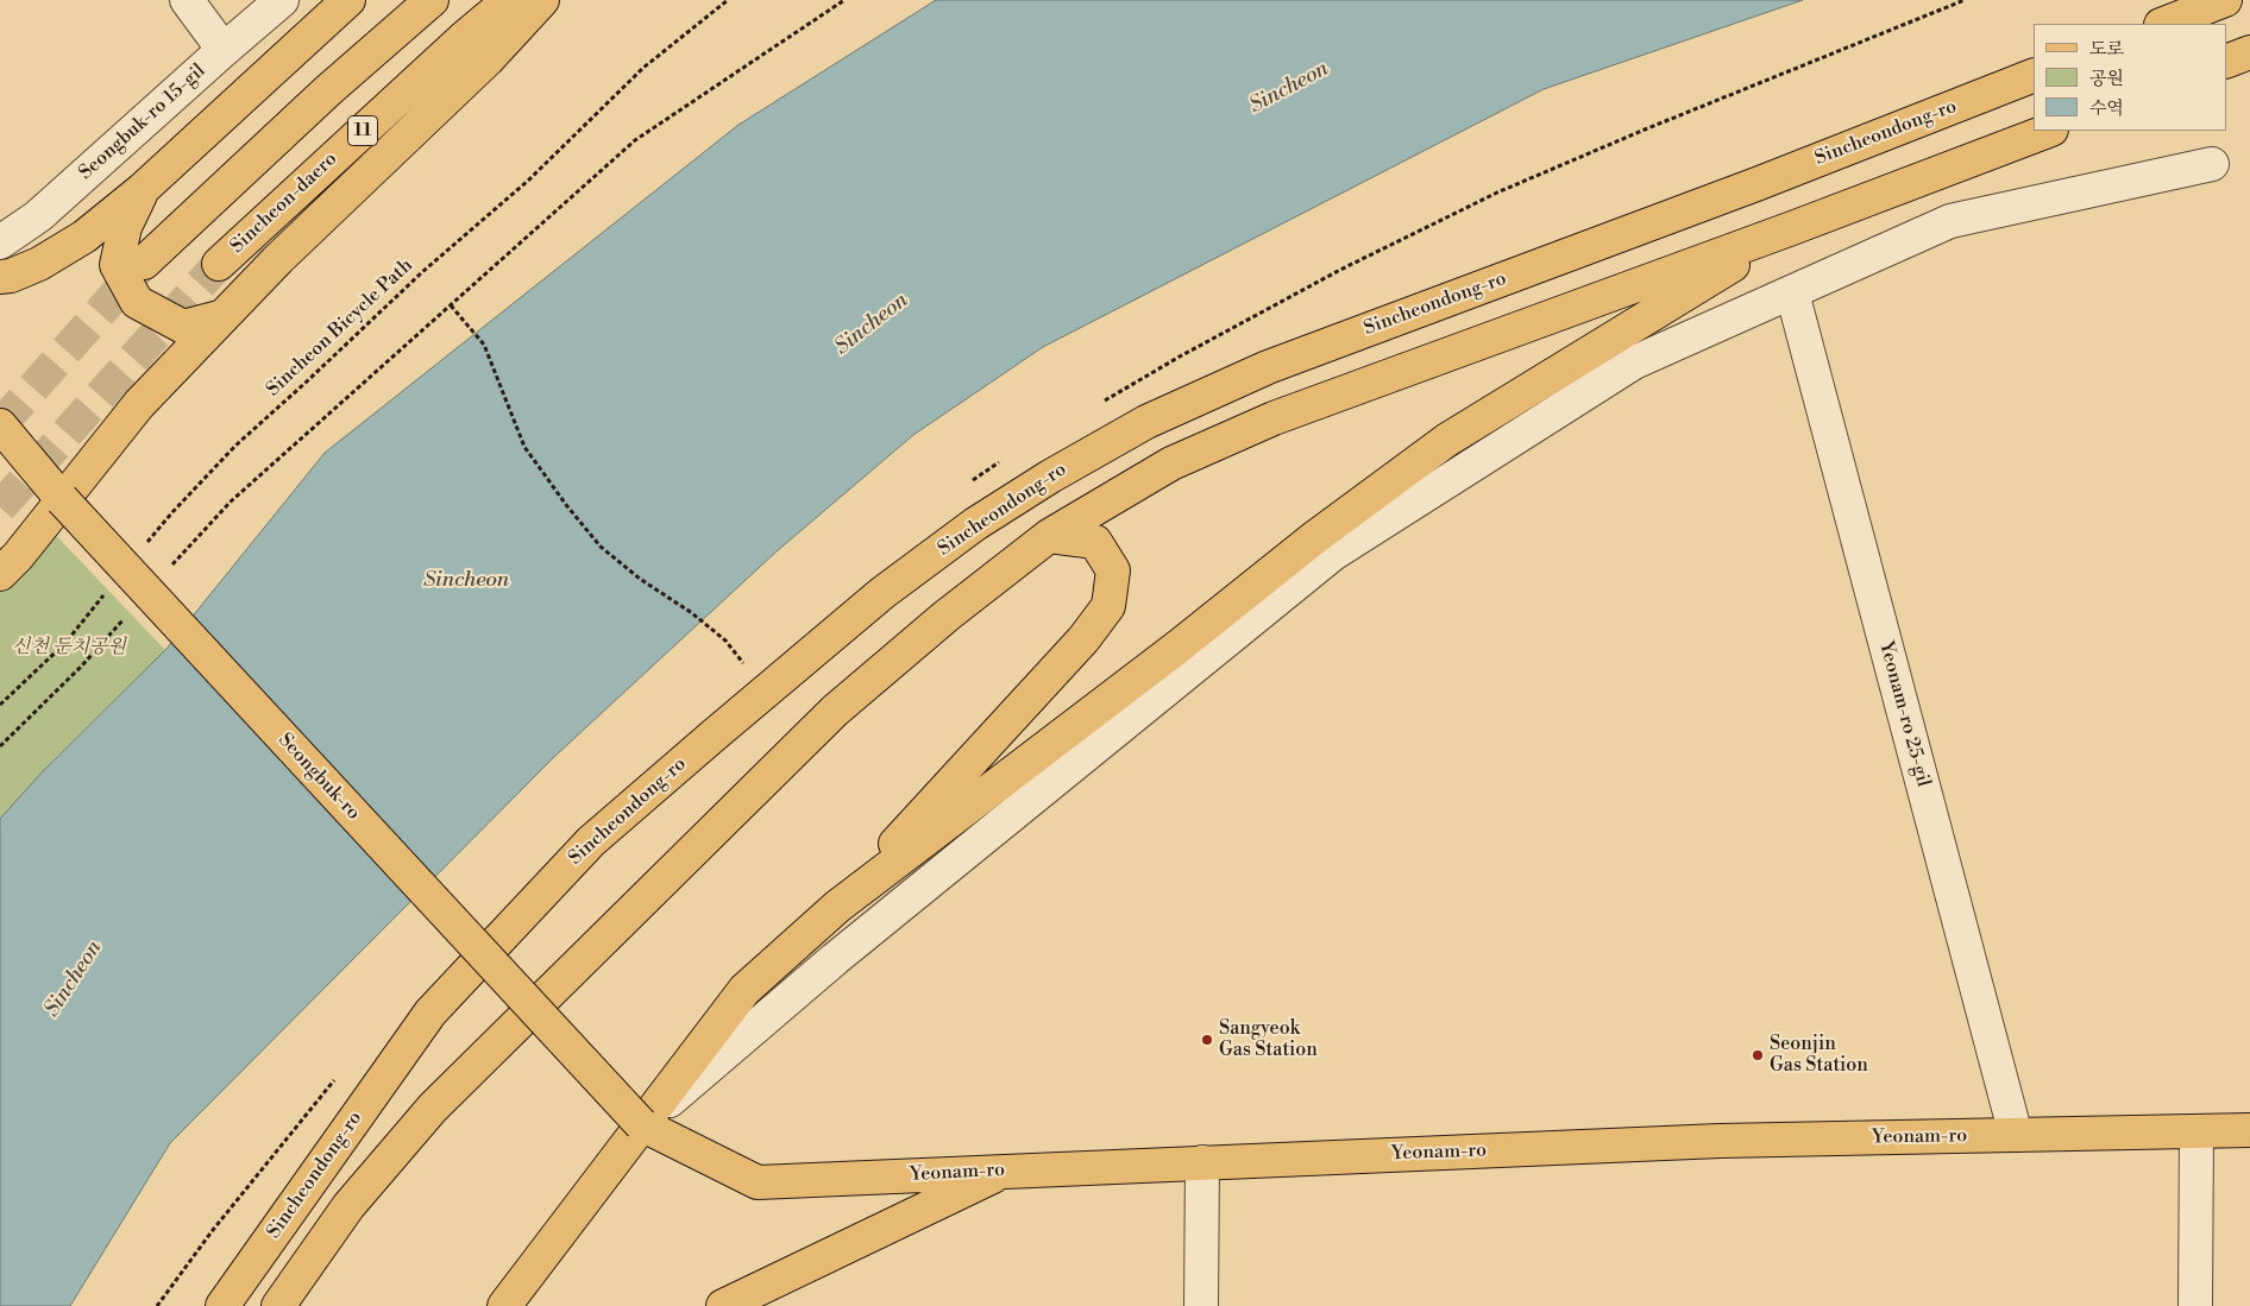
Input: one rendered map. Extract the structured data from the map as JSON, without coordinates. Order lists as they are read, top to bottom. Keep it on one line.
{"streets":{"main road":["11","Sincheondong-ro","Sincheon-daero","Seongbuk-ro","Yeonam-ro"],"street":["Seongbuk-ro 15-gil","Yeonam-ro 25-gil"],"path":["Sincheon Bicycle Path"]},"crossings":[["Yeonam-ro 25-gil","Yeonam-ro"],["Seongbuk-ro","Yeonam-ro"]],"water":["Sincheon"],"parks":["신천 둔치공원"],"places":["Sangyeok Gas Station","Seonjin Gas Station"],"legend":["도로","공원","수역"]}
